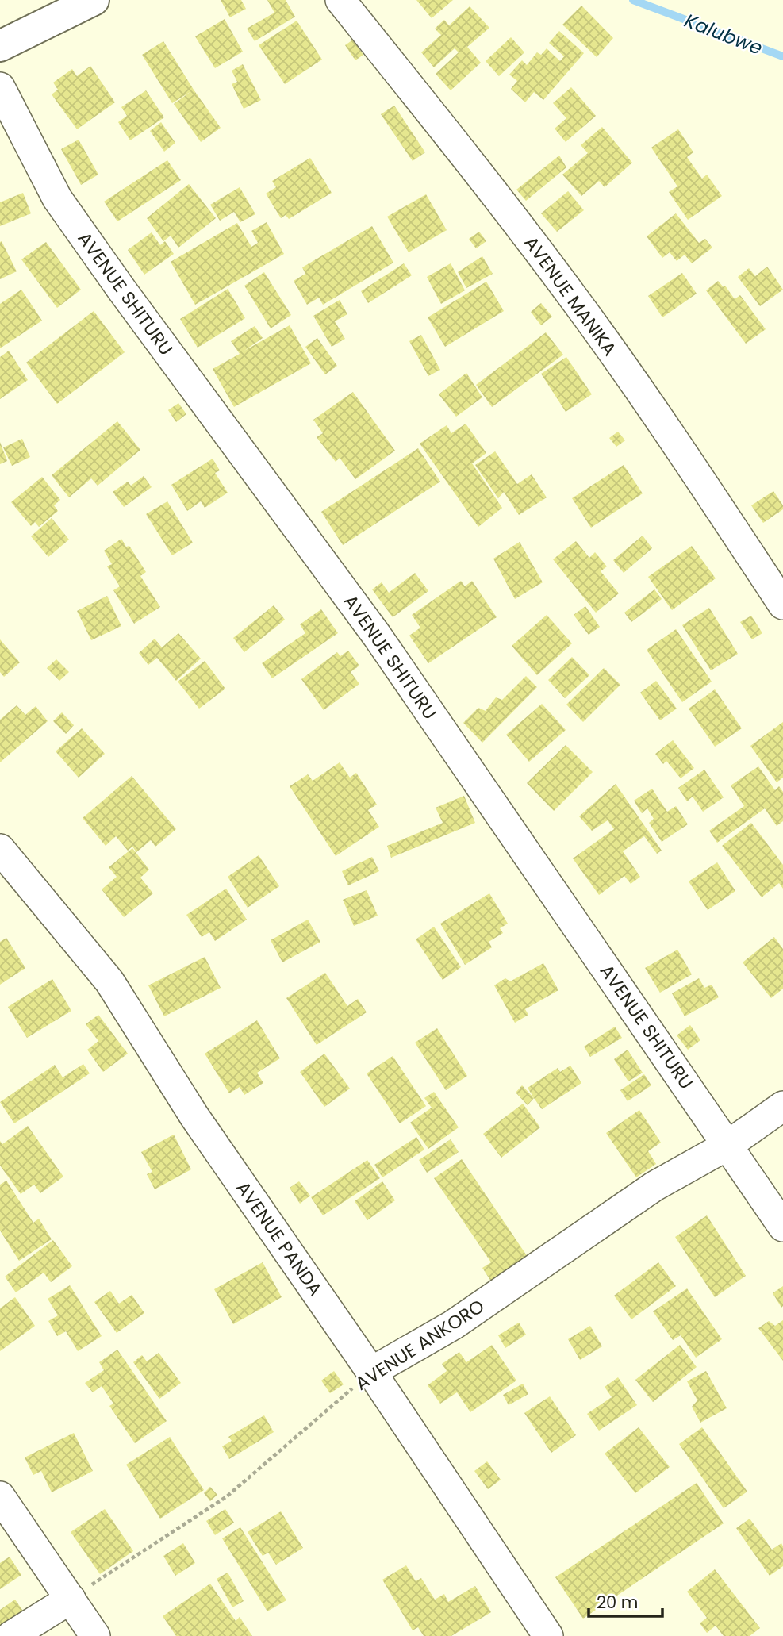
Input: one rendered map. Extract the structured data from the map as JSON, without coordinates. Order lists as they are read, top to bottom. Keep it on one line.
{"streets":{"street":["AVENUE SHITURU","AVENUE MANIKA","AVENUE PANDA","AVENUE ANKORO"]},"crossings":[["AVENUE SHITURU","AVENUE ANKORO"],["AVENUE PANDA","AVENUE ANKORO"]],"water":["Kalubwe"],"scale_bar":"20 m"}
